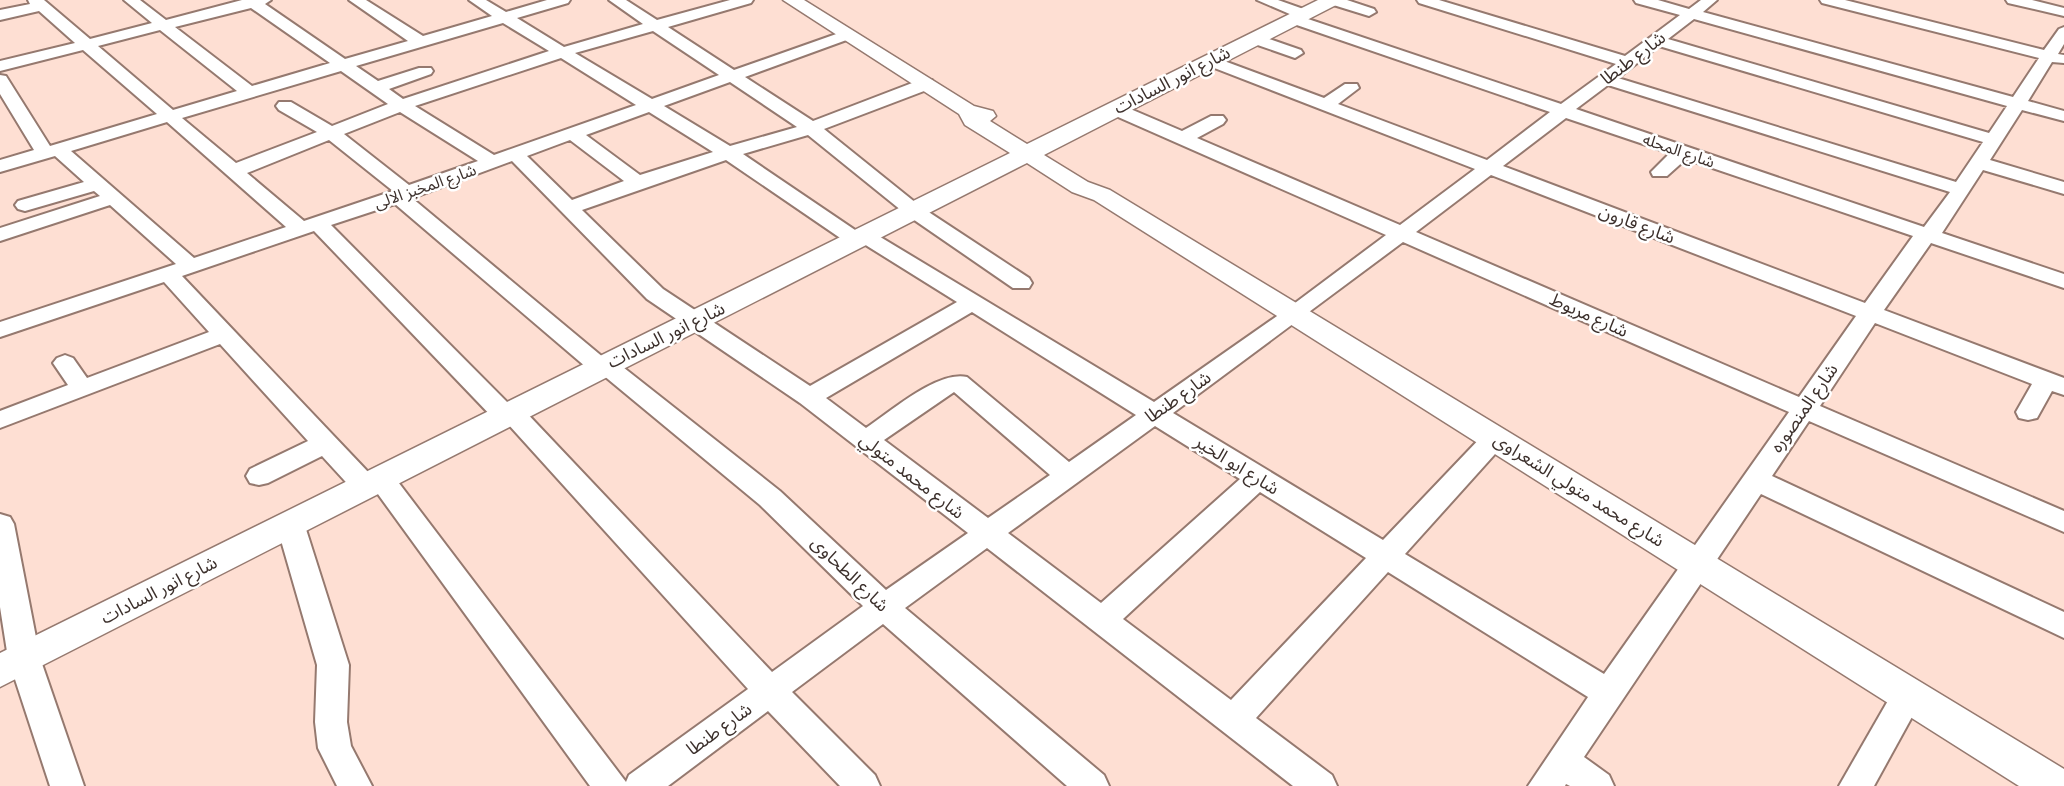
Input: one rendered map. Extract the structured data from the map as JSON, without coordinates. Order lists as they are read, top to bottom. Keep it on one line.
{"streets":{"street":["شارع طنطا","شارع انور السادات","شارع المحله","شارع المخبز الالى","شارع قارون","شارع مريوط","شارع المنصوره","شارع ابو الخير","شارع محمد متولي","شارع محمد متولي الشعراوى","شارع الطحاوى"]},"crossings":[["شارع طنطا","شارع المحله"],["شارع طنطا","شارع قارون"],["شارع طنطا","شارع مريوط"],["شارع طنطا","شارع ابو الخير"],["شارع طنطا","شارع محمد متولي"],["شارع طنطا","شارع محمد متولي الشعراوى"],["شارع طنطا","شارع الطحاوى"],["شارع انور السادات","شارع المحله"],["شارع انور السادات","شارع قارون"],["شارع انور السادات","شارع مريوط"],["شارع انور السادات","شارع ابو الخير"],["شارع انور السادات","شارع محمد متولي"],["شارع انور السادات","شارع محمد متولي الشعراوى"],["شارع انور السادات","شارع الطحاوى"],["شارع المحله","شارع المنصوره"],["شارع المخبز الالى","شارع ابو الخير"],["شارع المخبز الالى","شارع محمد متولي"],["شارع المخبز الالى","شارع محمد متولي الشعراوى"],["شارع المخبز الالى","شارع الطحاوى"],["شارع قارون","شارع المنصوره"],["شارع مريوط","شارع المنصوره"],["شارع المنصوره","شارع ابو الخير"],["شارع المنصوره","شارع محمد متولي الشعراوى"]]}
